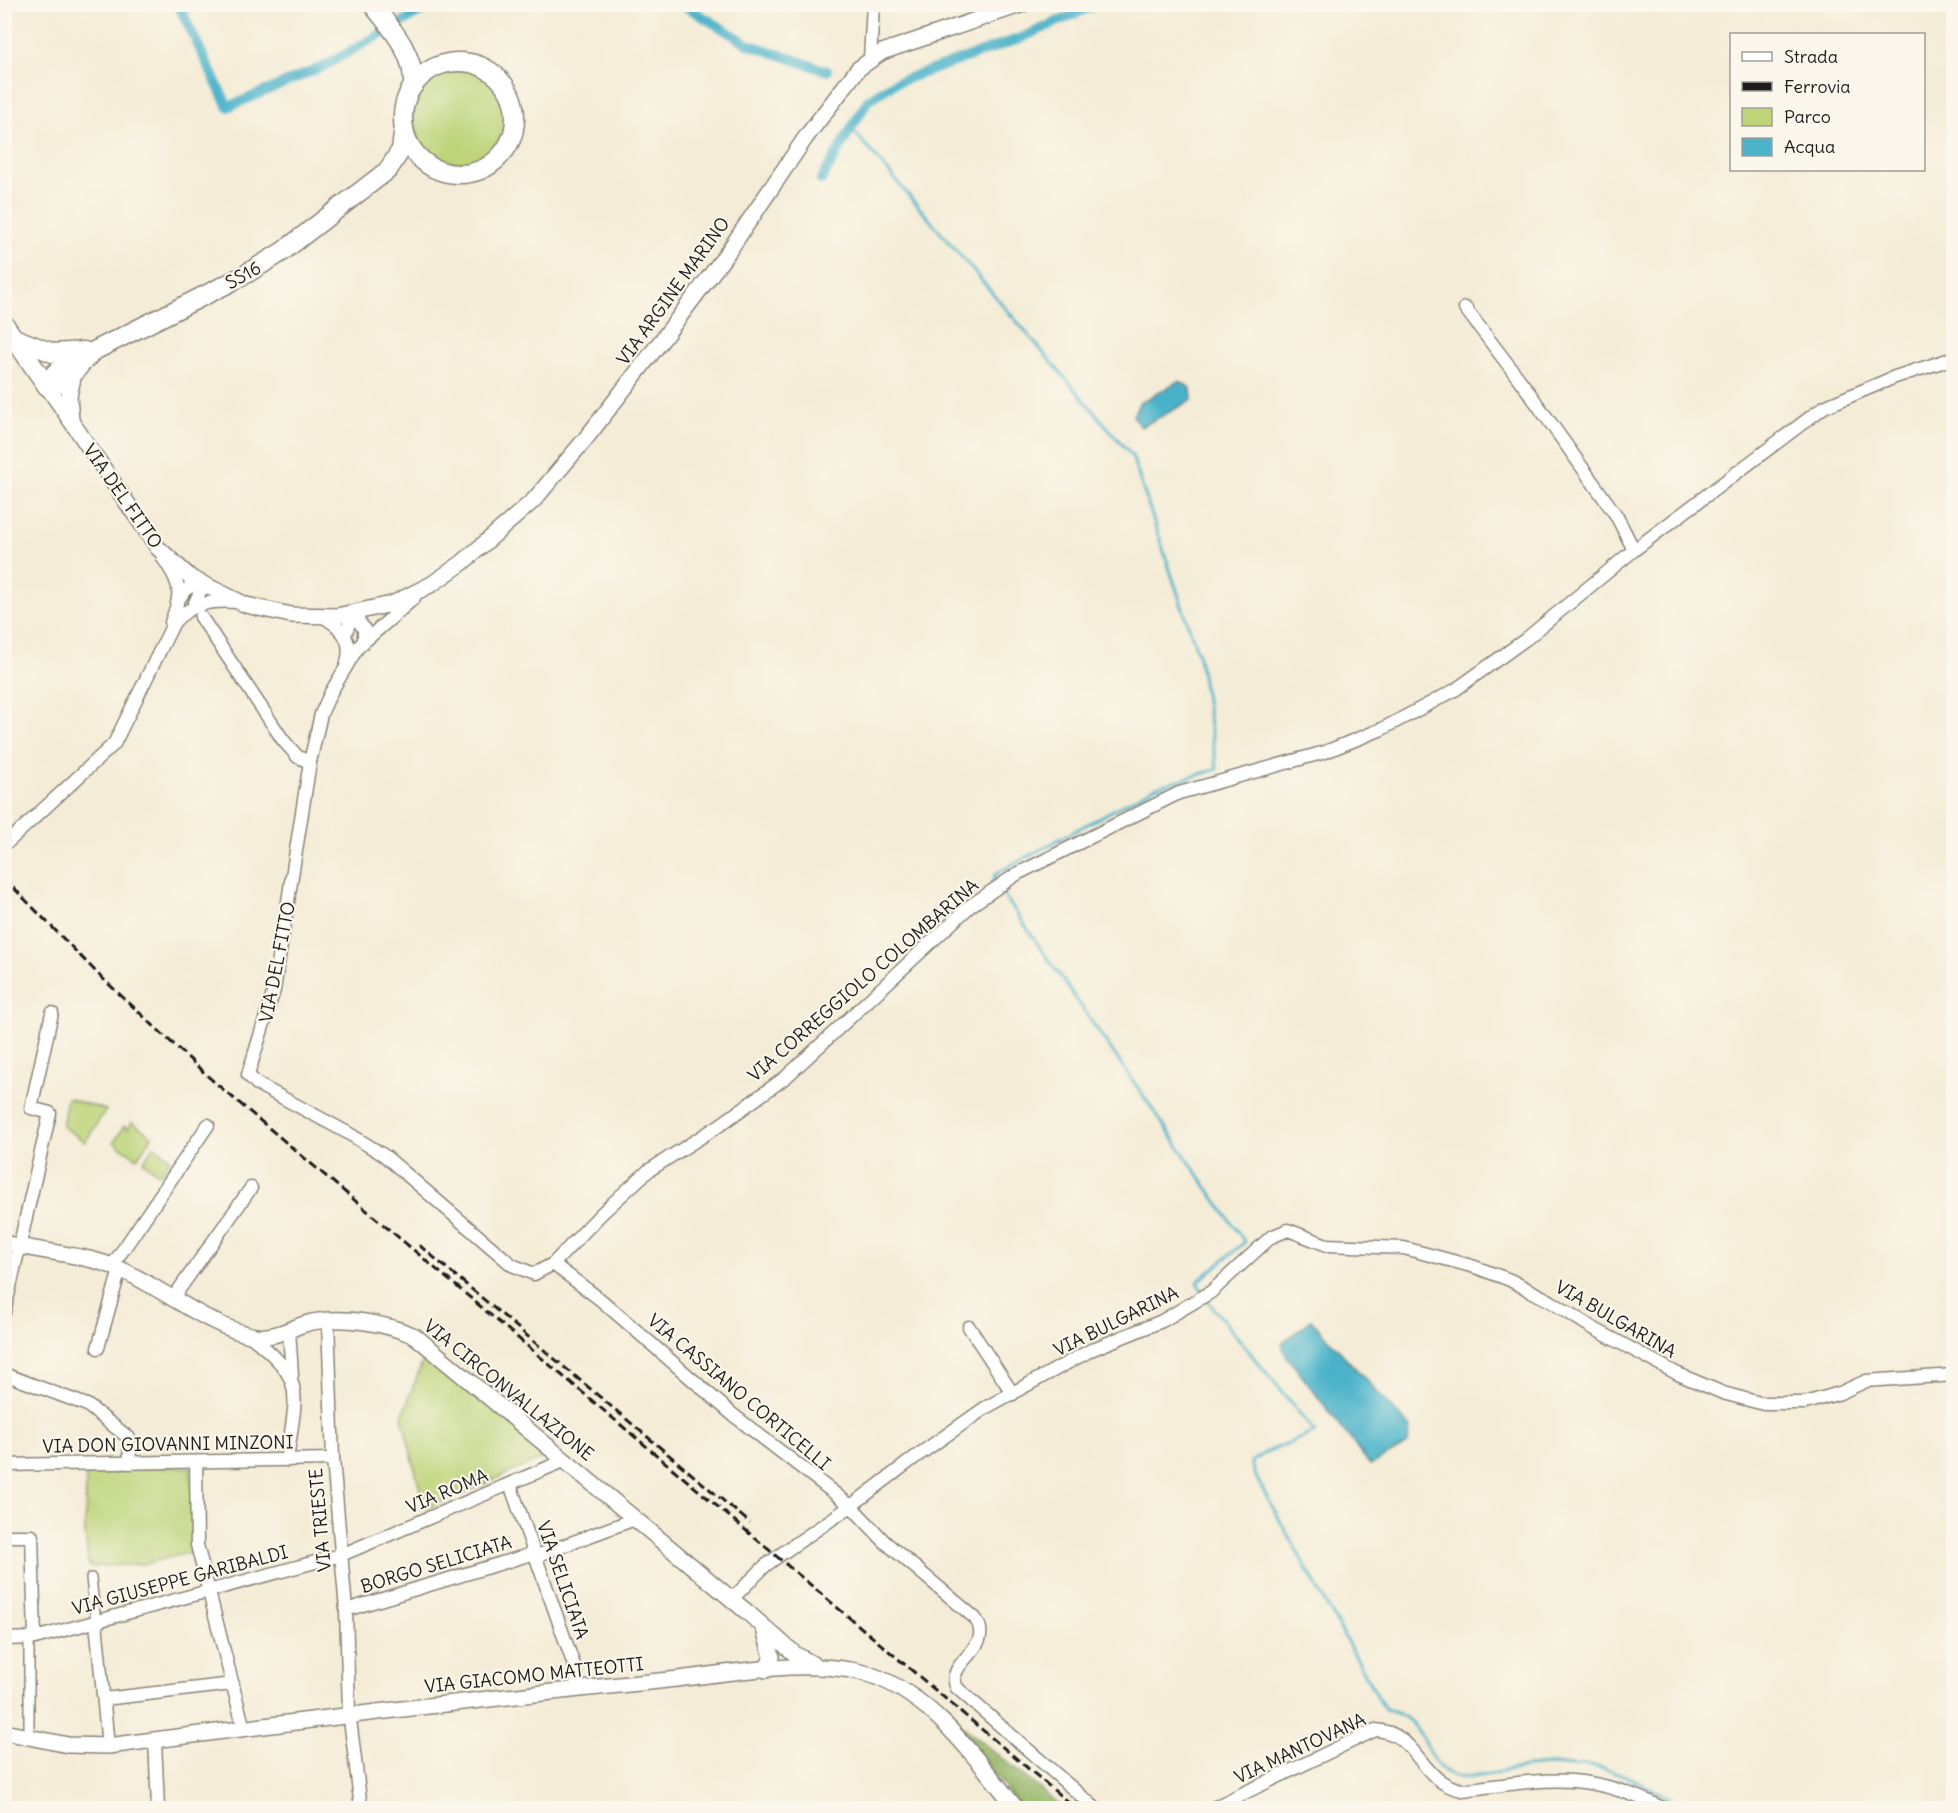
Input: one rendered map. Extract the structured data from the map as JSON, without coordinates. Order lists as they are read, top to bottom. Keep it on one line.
{"streets":{"main road":["SS16","VIA DEL FITTO"],"street":["VIA ARGINE MARINO","VIA CORREGGIOLO COLOMBARINA","VIA BULGARINA","VIA CIRCONVALLAZIONE","VIA CASSIANO CORTICELLI","VIA DON GIOVANNI MINZONI","VIA ROMA","VIA TRIESTE","BORGO SELICIATA","VIA GIUSEPPE GARIBALDI","VIA SELICIATA","VIA GIACOMO MATTEOTTI","VIA MANTOVANA"]},"crossings":[["SS16","VIA DEL FITTO"],["VIA ARGINE MARINO","VIA DEL FITTO"],["VIA DEL FITTO","VIA CORREGGIOLO COLOMBARINA"],["VIA DEL FITTO","VIA CASSIANO CORTICELLI"],["VIA CORREGGIOLO COLOMBARINA","VIA CASSIANO CORTICELLI"],["VIA BULGARINA","VIA CIRCONVALLAZIONE"],["VIA BULGARINA","VIA CASSIANO CORTICELLI"],["VIA CIRCONVALLAZIONE","VIA ROMA"],["VIA CIRCONVALLAZIONE","VIA TRIESTE"],["VIA CIRCONVALLAZIONE","BORGO SELICIATA"],["VIA CIRCONVALLAZIONE","VIA GIACOMO MATTEOTTI"],["VIA DON GIOVANNI MINZONI","VIA TRIESTE"],["VIA ROMA","VIA TRIESTE"],["VIA ROMA","VIA GIUSEPPE GARIBALDI"],["VIA ROMA","VIA SELICIATA"],["VIA TRIESTE","BORGO SELICIATA"],["VIA TRIESTE","VIA GIUSEPPE GARIBALDI"],["VIA TRIESTE","VIA GIACOMO MATTEOTTI"],["BORGO SELICIATA","VIA SELICIATA"],["VIA SELICIATA","VIA GIACOMO MATTEOTTI"]],"legend":["Strada","Ferrovia","Parco","Acqua"]}
